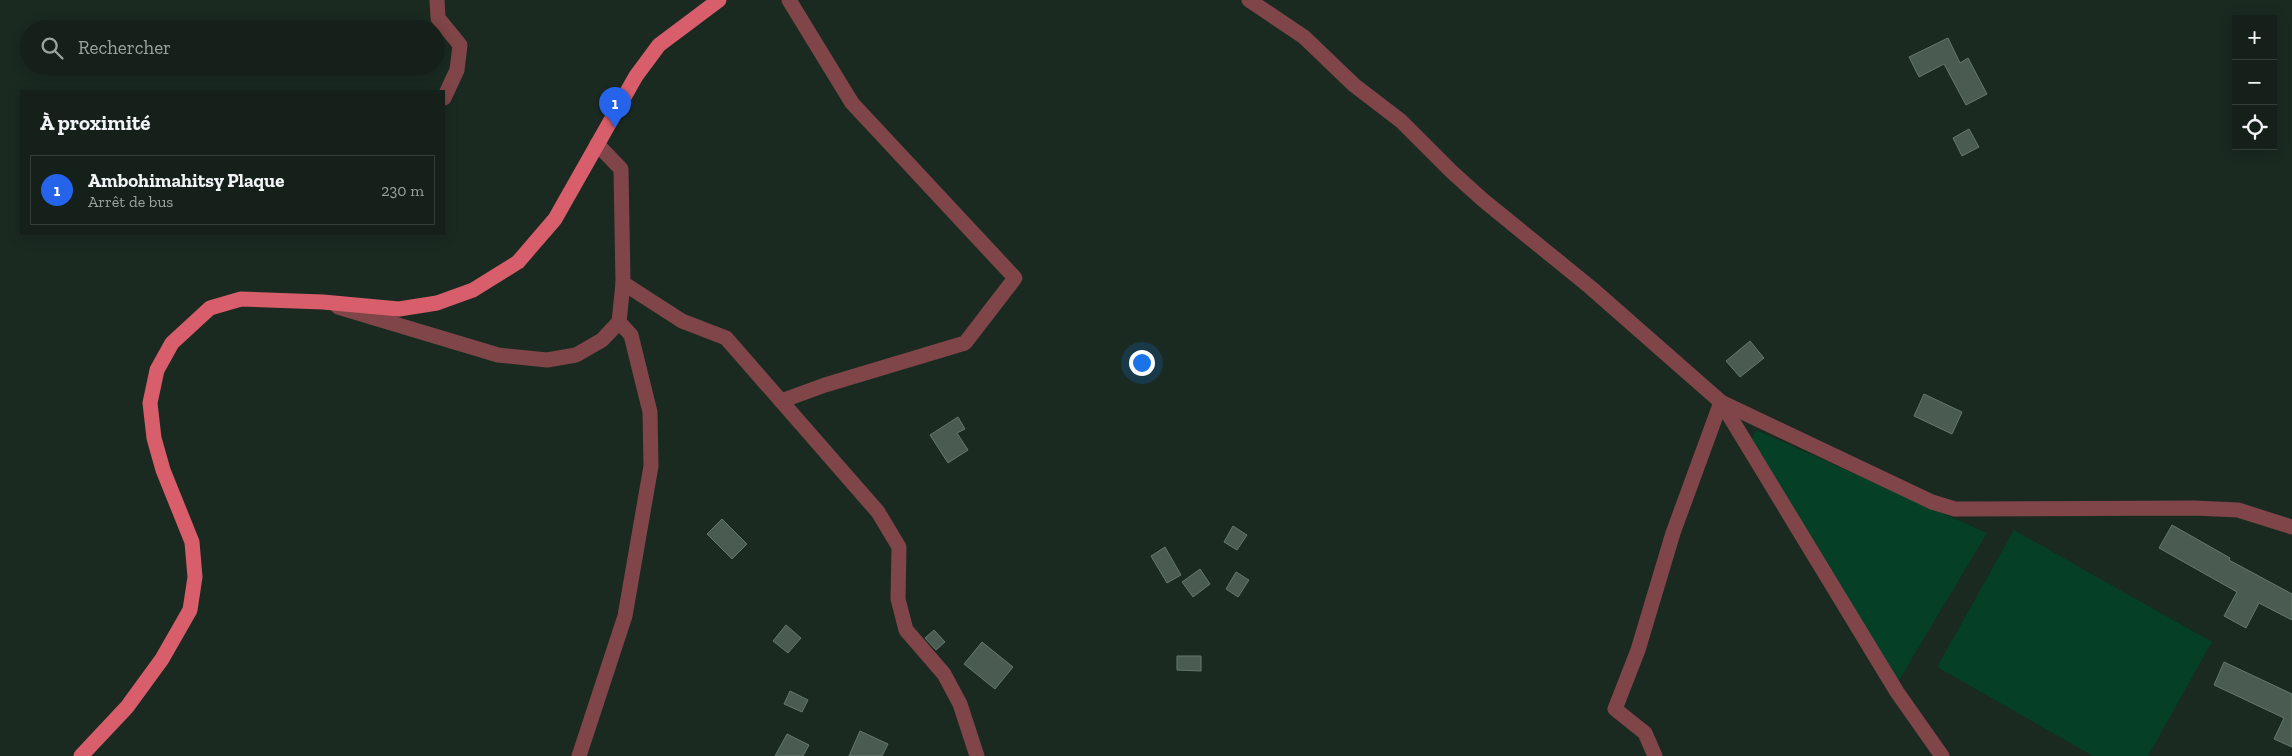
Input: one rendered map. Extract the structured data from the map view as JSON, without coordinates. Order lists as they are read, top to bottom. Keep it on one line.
{"page":{"map_buttons":["+","−"],"search":"Rechercher","pins":"1","heading":"À proximité","list":[{"mark":"1","name":"Ambohimahitsy Plaque","note":"Arrêt de bus","value":"230 m"}]}}
